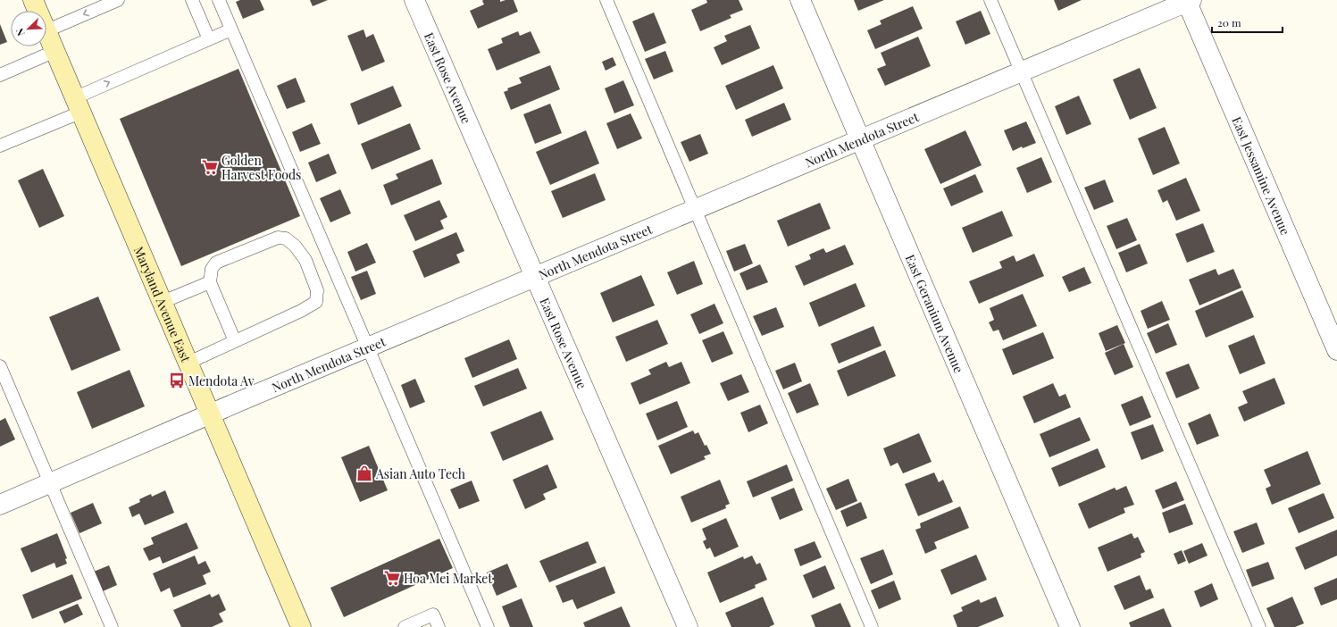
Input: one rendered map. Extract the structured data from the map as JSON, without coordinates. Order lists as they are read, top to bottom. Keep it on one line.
{"streets":{"main road":["Maryland Avenue East"],"street":["East Rose Avenue","North Mendota Street","East Jessamine Avenue","East Geranium Avenue"]},"crossings":[["East Rose Avenue","North Mendota Street"],["North Mendota Street","East Jessamine Avenue"],["North Mendota Street","Maryland Avenue East"],["North Mendota Street","East Geranium Avenue"]],"places":{"supermarket":["Golden Harvest Foods","Hoa Mei Market"],"bus stop":["Mendota Av"],"shop":["Asian Auto Tech"]},"scale_bar":"20 m","north":"bottom left"}
